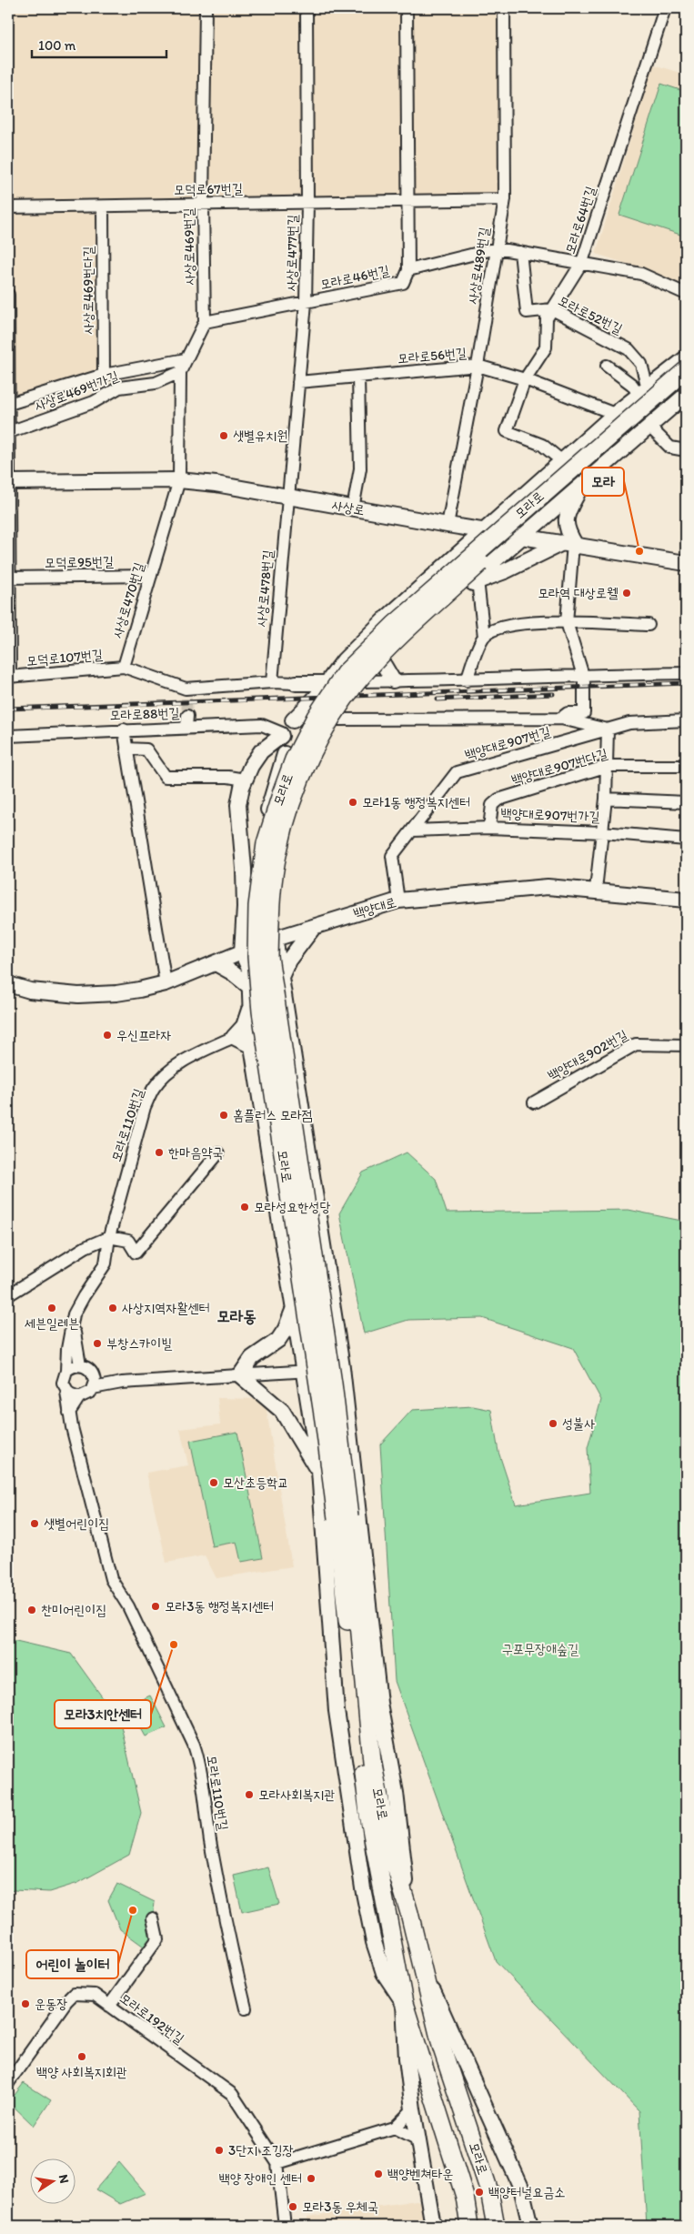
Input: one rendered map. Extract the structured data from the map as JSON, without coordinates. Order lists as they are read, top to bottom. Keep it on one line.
{"streets":{"highway":["모라로"],"main road":["사상로","백양대로"],"street":["모덕로67번길","모라로64번길","사상로469번길","사상로477번길","사상로489번길","모라로46번길","사상로469번다길","모라로52번길","모라로56번길","사상로469번가길","모덕로95번길","사상로478번길","사상로470번길","모덕로107번길","모라로88번길","백양대로907번길","백양대로907번다길","백양대로907번가길","백양대로902번길","모라로110번길","모라로192번길"]},"crossings":[["모덕로67번길","사상로469번길"],["모덕로67번길","사상로477번길"],["모덕로67번길","사상로489번길"],["모덕로67번길","사상로469번다길"],["모라로64번길","모라로46번길"],["모라로64번길","모라로52번길"],["모라로64번길","모라로56번길"],["모라로64번길","모라로"],["사상로469번길","모라로46번길"],["사상로469번길","사상로469번가길"],["사상로469번길","사상로"],["사상로469번길","사상로470번길"],["사상로477번길","모라로46번길"],["사상로477번길","모라로56번길"],["사상로477번길","사상로"],["사상로477번길","사상로478번길"],["사상로489번길","모라로46번길"],["사상로489번길","모라로56번길"],["사상로489번길","사상로"],["모라로46번길","모라로52번길"],["모라로52번길","모라로"],["모라로56번길","모라로"],["모라로","사상로"],["모라로","모라로88번길"],["모라로","백양대로"],["사상로","사상로478번길"],["사상로","사상로470번길"],["모덕로95번길","사상로470번길"],["사상로470번길","모덕로107번길"],["백양대로907번길","백양대로907번가길"],["백양대로907번길","백양대로"],["백양대로907번다길","백양대로907번가길"]],"districts":["모라동"],"parks":["구포무장애숲길"],"places":["샛별유치원","모라","모라역 대상로웰","모라1동 행정복지센터","우신프라자","홈플러스 모라점","한마음약국","모라성요한성당","세븐일레븐","사상지역자활센터","부창스카이빌","성불사","모산초등학교","샛별어린이집","모라3동 행정복지센터","찬미어린이집","모라3치안센터","모라사회복지관","어린이 놀이터","운동장","백양 사회복지회관","3단지 조깅장","백양벤쳐타운","백양 장애인 센터","백양터널요금소","모라3동 우체국"],"scale_bar":"100 m","north":"right"}
